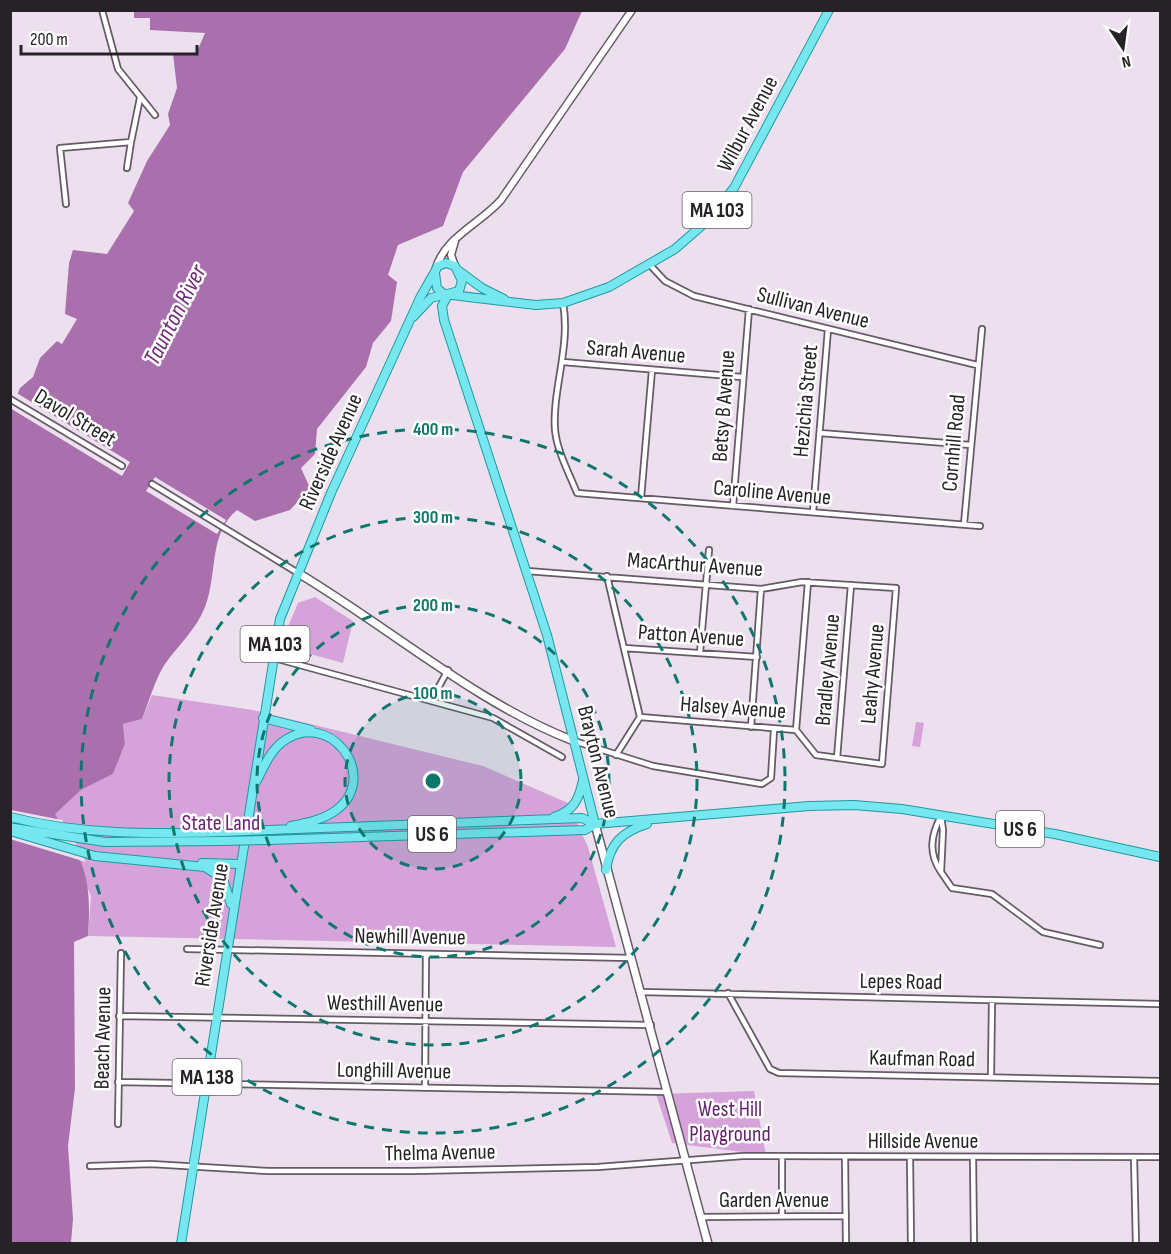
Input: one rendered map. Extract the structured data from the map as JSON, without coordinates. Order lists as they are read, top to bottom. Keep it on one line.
{"streets":{"main road":["Wilbur Avenue","MA 103","Riverside Avenue","Brayton Avenue","US 6","MA 138"],"street":["Sullivan Avenue","Sarah Avenue","Hezichia Street","Betsy B Avenue","Davol Street","Cornhill Road","Caroline Avenue","MacArthur Avenue","Patton Avenue","Bradley Avenue","Leahy Avenue","Halsey Avenue","Newhill Avenue","Lepes Road","Westhill Avenue","Beach Avenue","Kaufman Road","Longhill Avenue","Hillside Avenue","Thelma Avenue","Garden Avenue"]},"crossings":[["Wilbur Avenue","Sullivan Avenue"],["Wilbur Avenue","Riverside Avenue"],["Wilbur Avenue","Brayton Avenue"],["Sullivan Avenue","Hezichia Street"],["Sullivan Avenue","Betsy B Avenue"],["Sullivan Avenue","Cornhill Road"],["Sarah Avenue","Betsy B Avenue"],["Sarah Avenue","Caroline Avenue"],["Hezichia Street","Caroline Avenue"],["Betsy B Avenue","Caroline Avenue"],["Cornhill Road","Caroline Avenue"],["Riverside Avenue","Brayton Avenue"],["Riverside Avenue","Newhill Avenue"],["Riverside Avenue","Westhill Avenue"],["Riverside Avenue","Longhill Avenue"],["Riverside Avenue","MA 138"],["Riverside Avenue","Thelma Avenue"],["MacArthur Avenue","Bradley Avenue"],["MacArthur Avenue","Leahy Avenue"],["MacArthur Avenue","Brayton Avenue"],["Bradley Avenue","Halsey Avenue"],["Leahy Avenue","Halsey Avenue"],["Brayton Avenue","US 6"],["Brayton Avenue","Newhill Avenue"],["Brayton Avenue","Lepes Road"],["Brayton Avenue","Westhill Avenue"],["Brayton Avenue","Longhill Avenue"],["Brayton Avenue","Hillside Avenue"],["Brayton Avenue","Thelma Avenue"],["Brayton Avenue","Garden Avenue"],["US 6","MA 138"],["Lepes Road","Kaufman Road"],["Westhill Avenue","Beach Avenue"],["Beach Avenue","Longhill Avenue"],["Hillside Avenue","Thelma Avenue"]],"water":["Taunton River"],"parks":["State Land","West Hill Playground"],"scale_bar":"200 m","north":"bottom","rings":["400 m","300 m","200 m","100 m"]}
